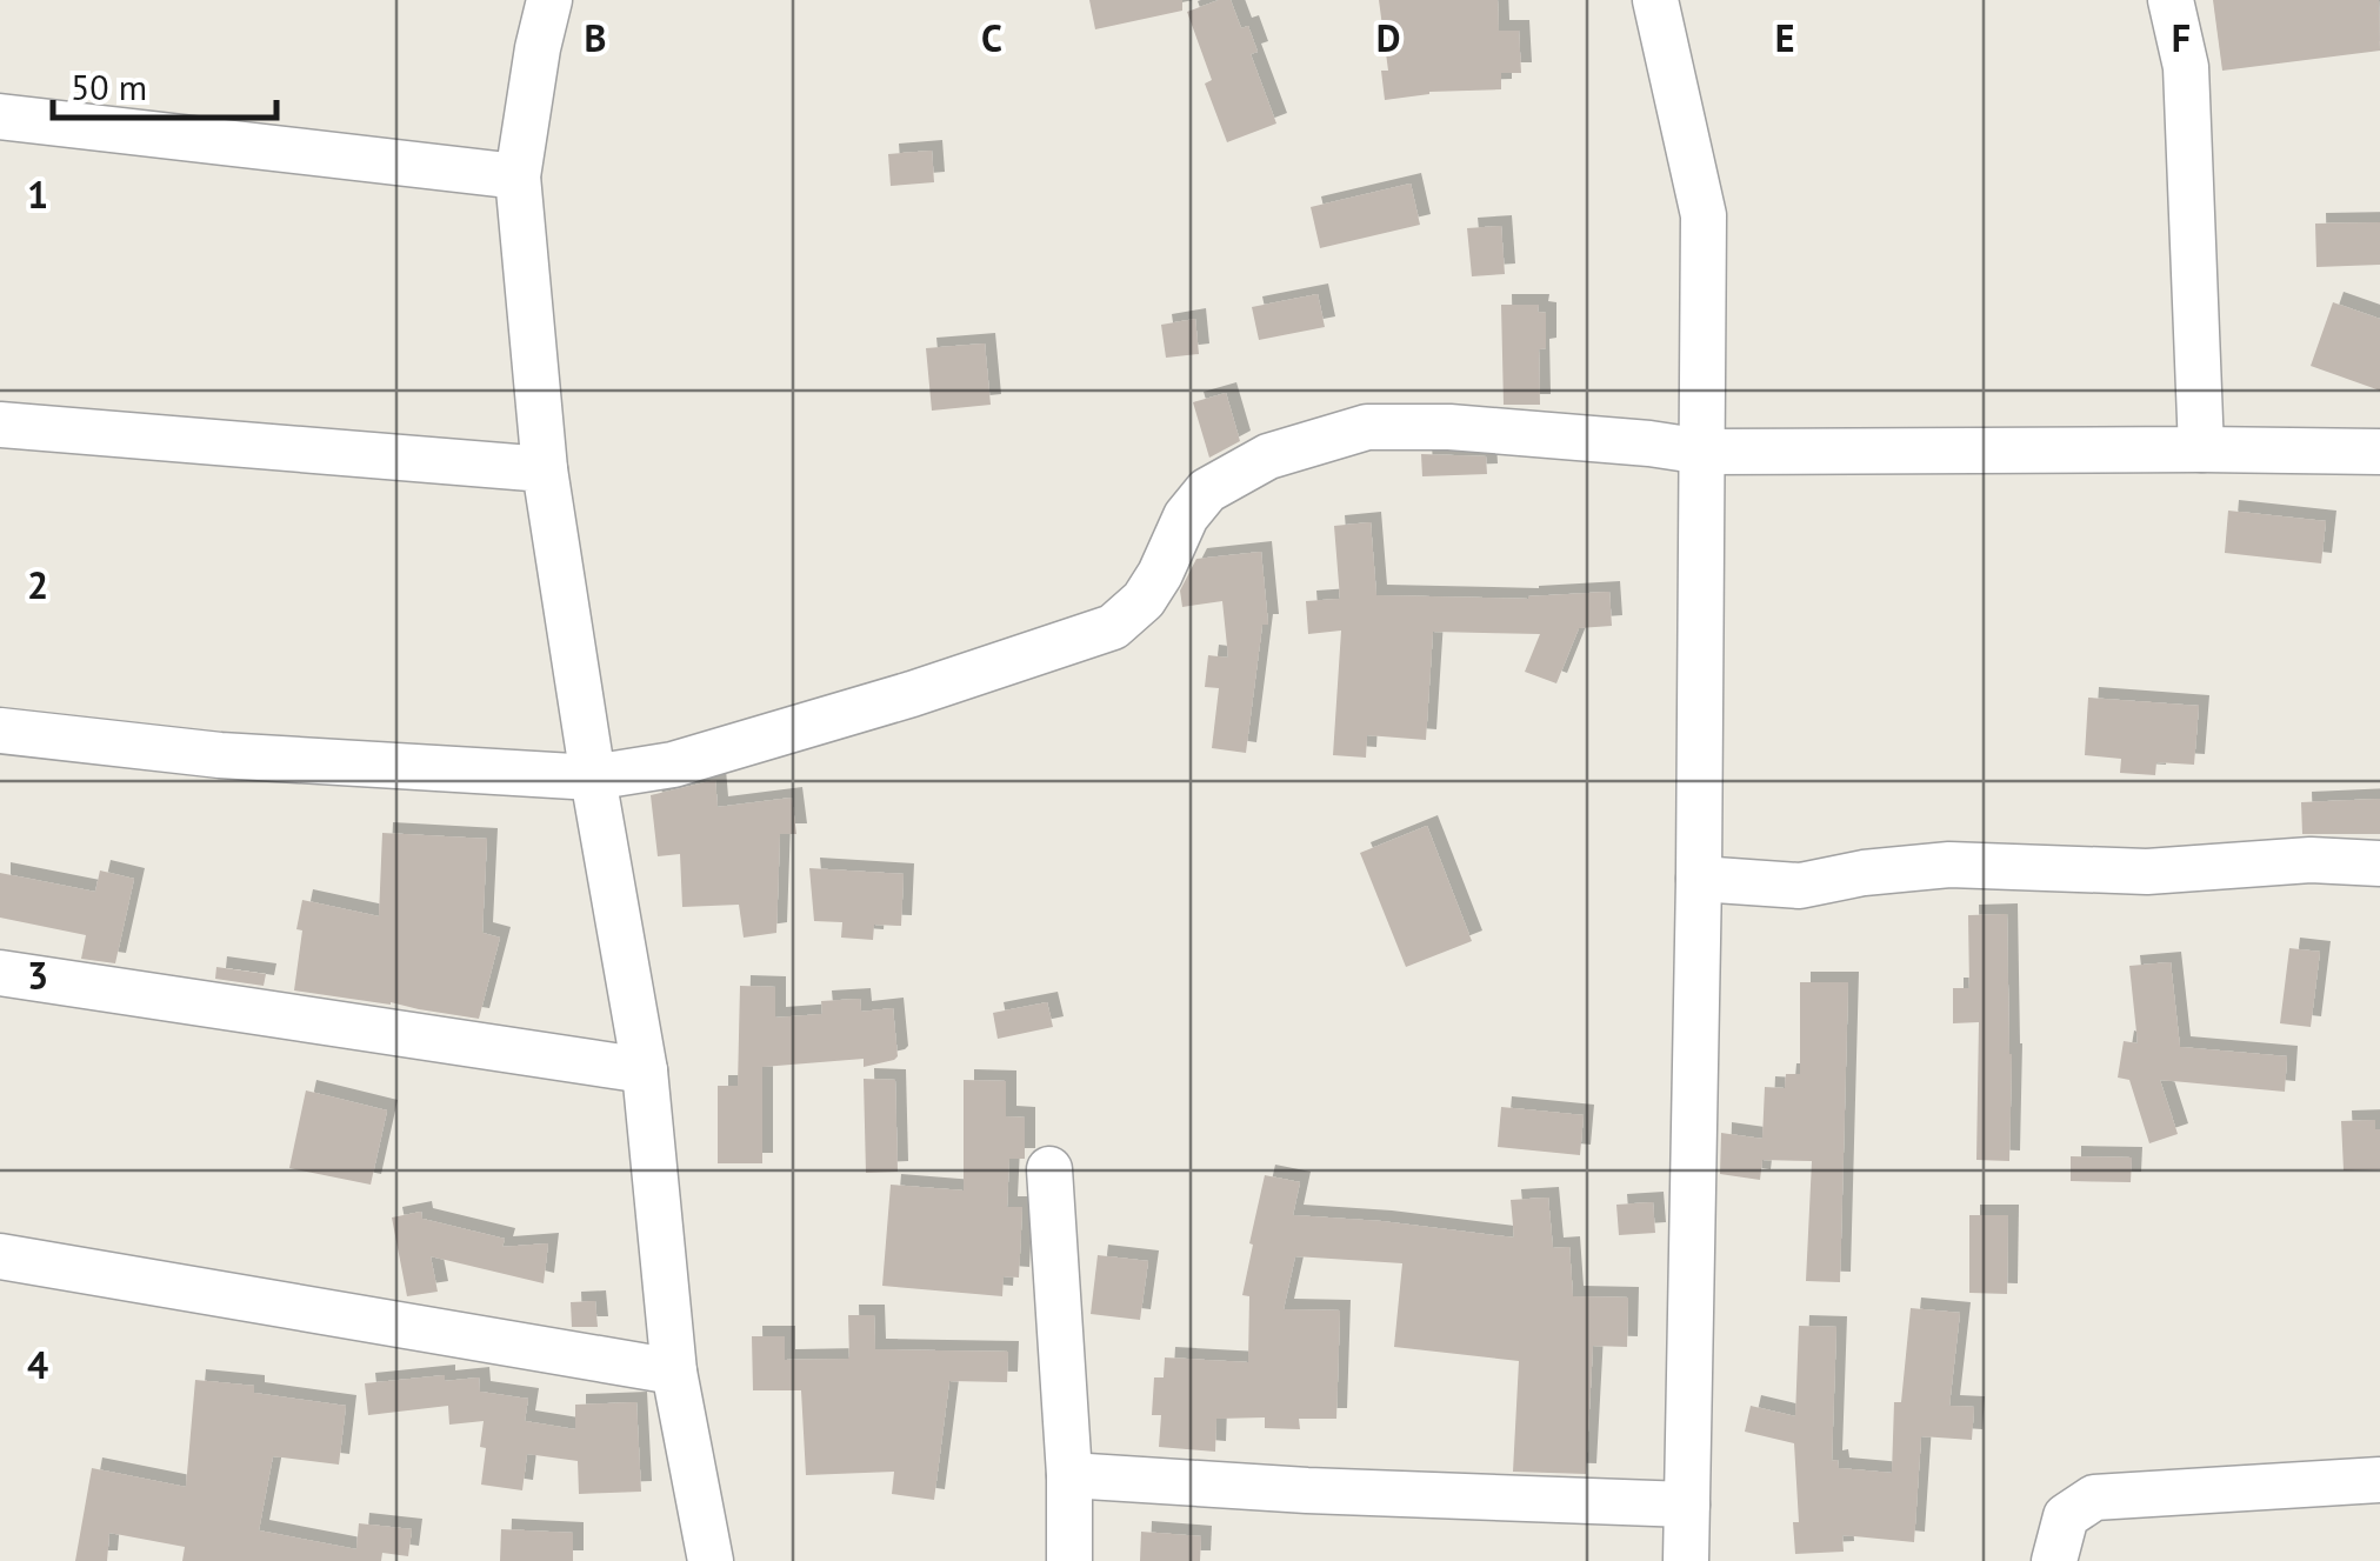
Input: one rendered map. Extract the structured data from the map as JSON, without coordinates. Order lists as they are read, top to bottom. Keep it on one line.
{"scale_bar":"50 m","grid":{"columns":["B","C","D","E","F"],"rows":["1","2","3","4"]}}
